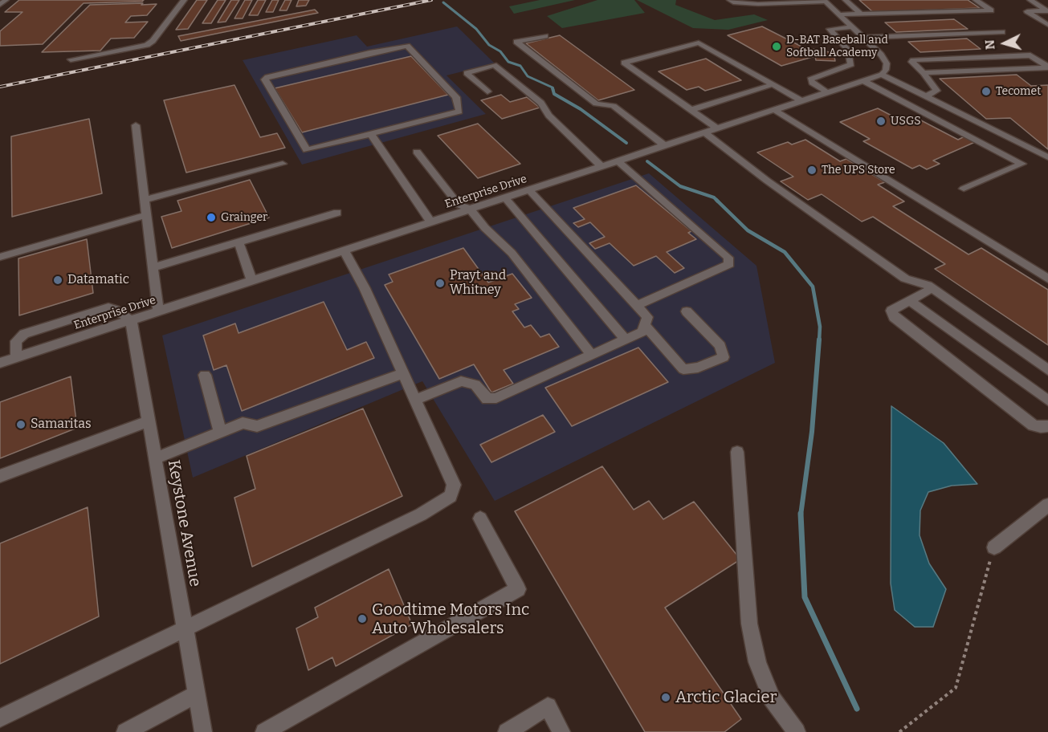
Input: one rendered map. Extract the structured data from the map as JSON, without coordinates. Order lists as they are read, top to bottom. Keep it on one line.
{"streets":{"street":["Enterprise Drive","Keystone Avenue"]},"crossings":[["Enterprise Drive","Keystone Avenue"]],"places":["D-BAT Baseball and Softball Academy","Tecomet","USGS","The UPS Store","Grainger","Datamatic","Prayt and Whitney","Samaritas","Goodtime Motors Inc Auto Wholesalers","Arctic Glacier"],"north":"left"}
